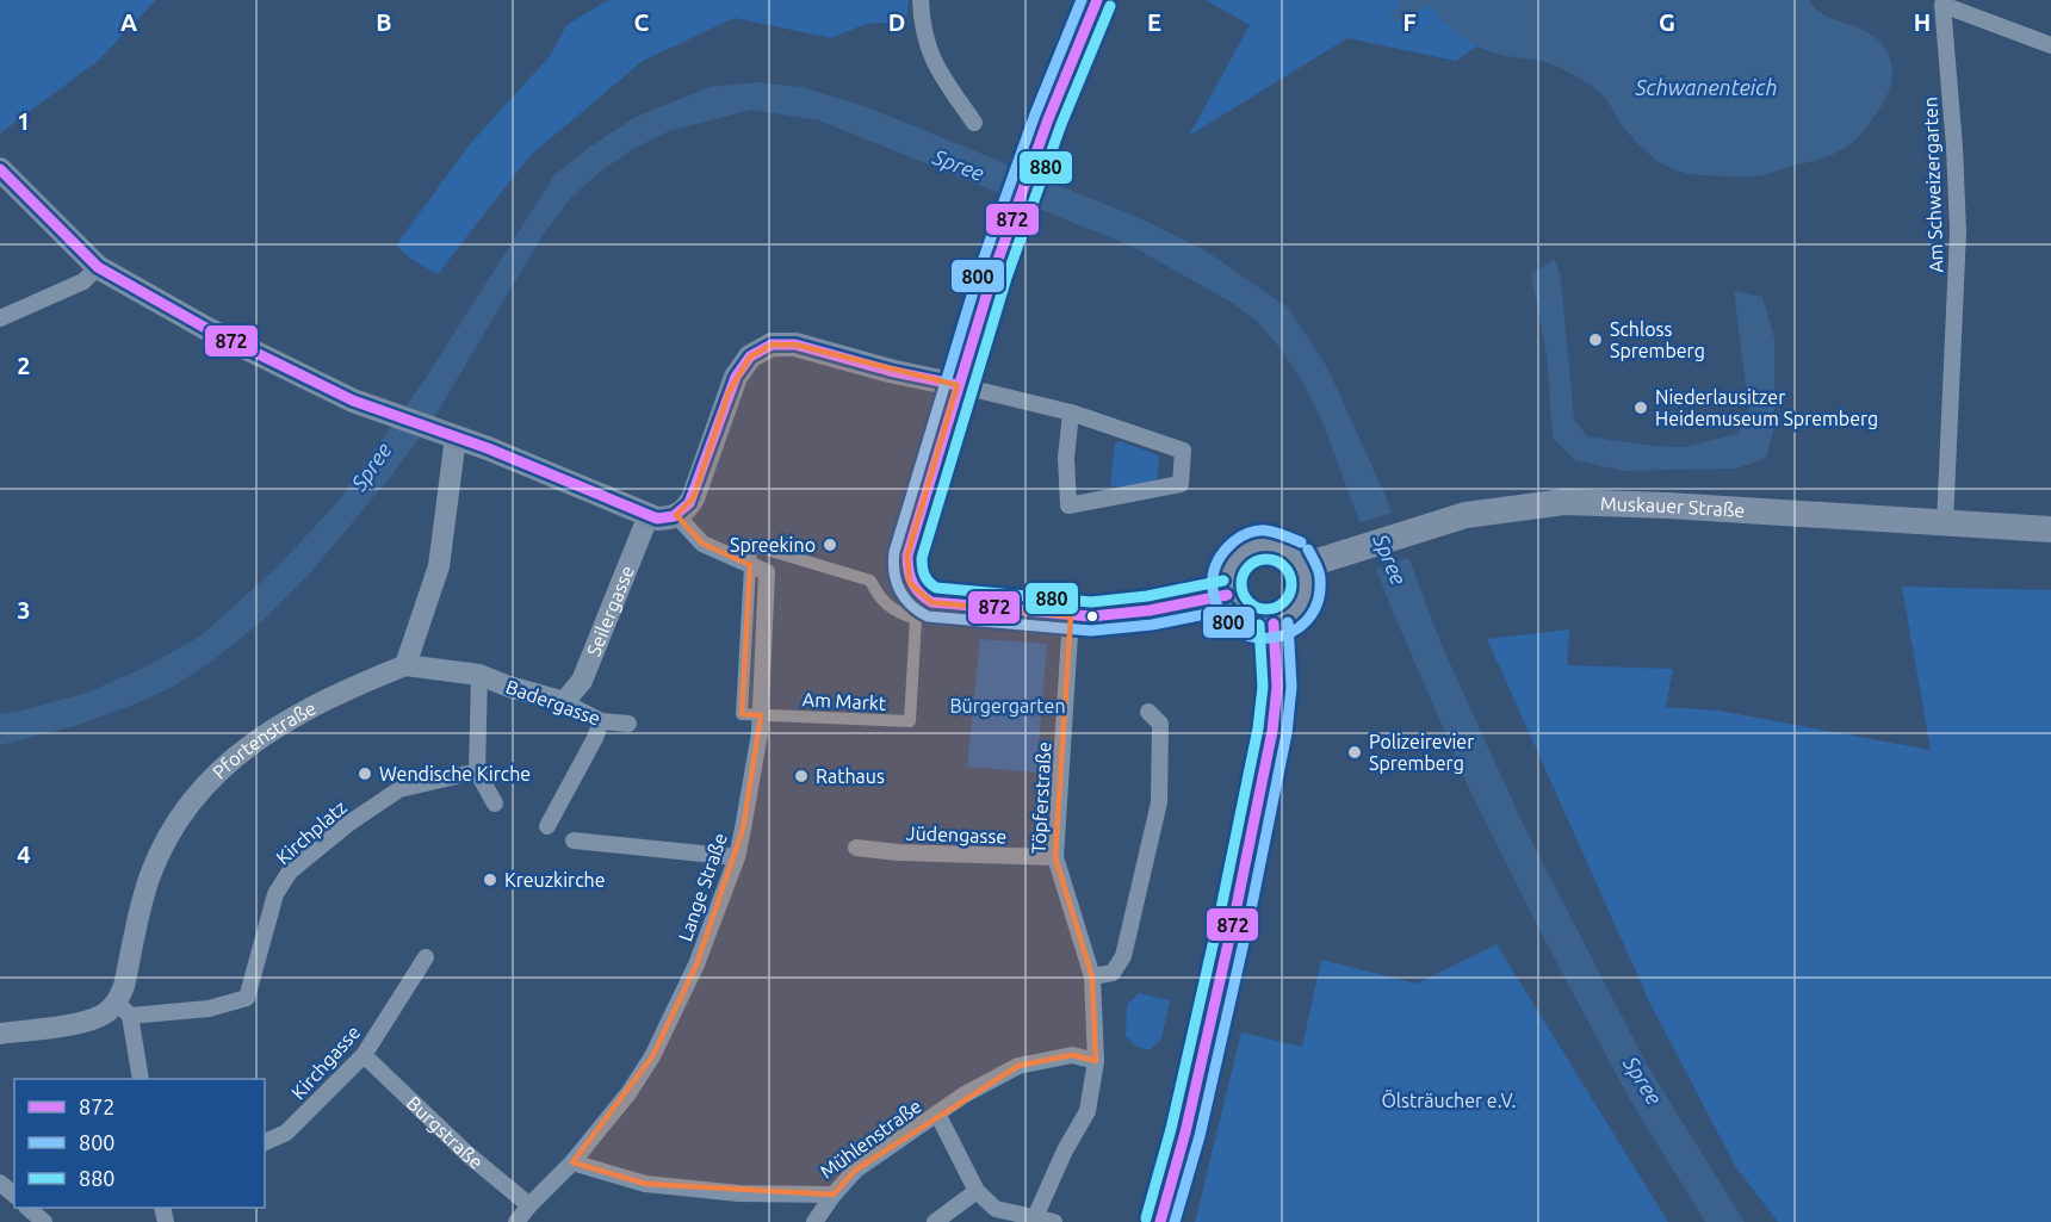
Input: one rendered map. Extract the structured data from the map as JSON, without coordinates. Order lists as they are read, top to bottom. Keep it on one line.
{"streets":{"main road":["Muskauer Straße"],"street":["Am Schweizergarten","Seilergasse","Am Markt","Badergasse","Pfortenstraße","Töpferstraße","Kirchplatz","Jüdengasse","Lange Straße","Kirchgasse","Burgstraße","Mühlenstraße"]},"crossings":[["Am Schweizergarten","Muskauer Straße"],["Seilergasse","Badergasse"],["Am Markt","Lange Straße"],["Badergasse","Pfortenstraße"],["Badergasse","Kirchplatz"],["Pfortenstraße","Kirchplatz"],["Töpferstraße","Jüdengasse"],["Töpferstraße","Mühlenstraße"],["Lange Straße","Burgstraße"],["Lange Straße","Mühlenstraße"],["Kirchgasse","Burgstraße"]],"water":["Schwanenteich","Spree"],"parks":["Bürgergarten","Ölsträucher e.V."],"places":["Schloss Spremberg","Niederlausitzer Heidemuseum Spremberg","Spreekino","Polizeirevier Spremberg","Wendische Kirche","Rathaus","Kreuzkirche"],"lines":["transit line 872","transit line 800","transit line 880"],"legend":["872","800","880"],"grid":{"columns":["A","B","C","D","E","F","G","H"],"rows":["1","2","3","4"]}}
